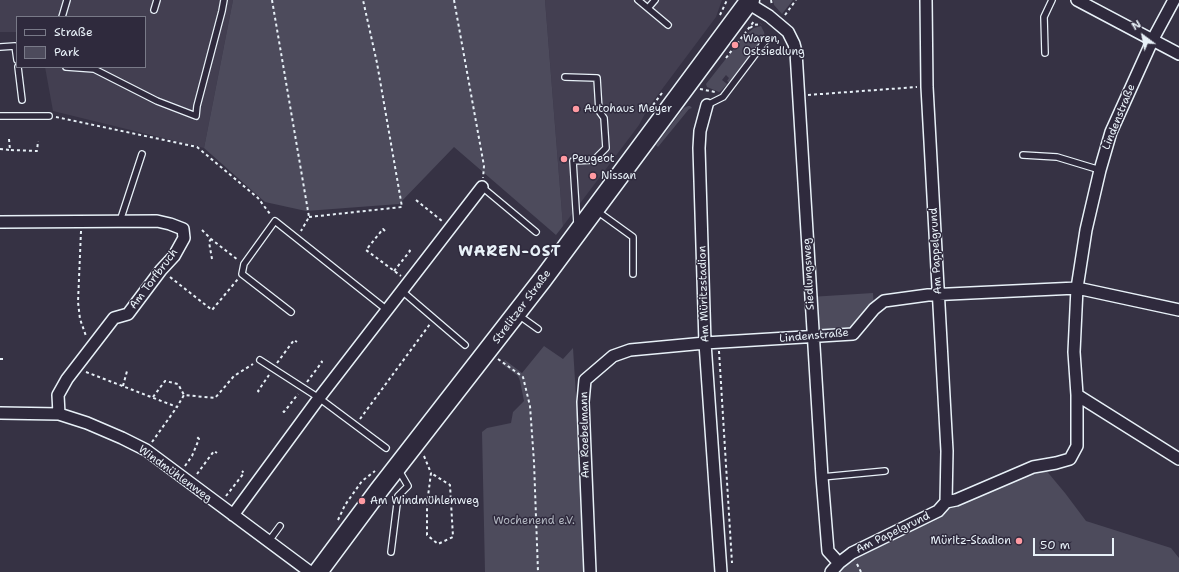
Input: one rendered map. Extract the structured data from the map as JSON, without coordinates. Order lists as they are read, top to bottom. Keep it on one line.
{"streets":{"main road":["Strelitzer Straße"],"street":["Lindenstraße","Am Pappelgrund","Siedlungsweg","Am Torfbruch","Am Müritzstadion","Am Roebelmann","Windmühlenweg","Am Papelgrund"]},"crossings":[["Lindenstraße","Am Pappelgrund"],["Lindenstraße","Siedlungsweg"],["Lindenstraße","Am Müritzstadion"],["Lindenstraße","Am Roebelmann"],["Lindenstraße","Am Papelgrund"],["Am Pappelgrund","Am Papelgrund"],["Siedlungsweg","Strelitzer Straße"],["Siedlungsweg","Am Papelgrund"],["Am Torfbruch","Windmühlenweg"],["Am Müritzstadion","Am Roebelmann"]],"districts":["WAREN-OST"],"parks":["Wochenend e.V."],"places":["Waren, Ostsiedlung","Autohaus Meyer","Peugeot","Nissan","Am Windmühlenweg","Müritz-Stadion"],"legend":["Straße","Park"],"scale_bar":"50 m","north":"top left"}
